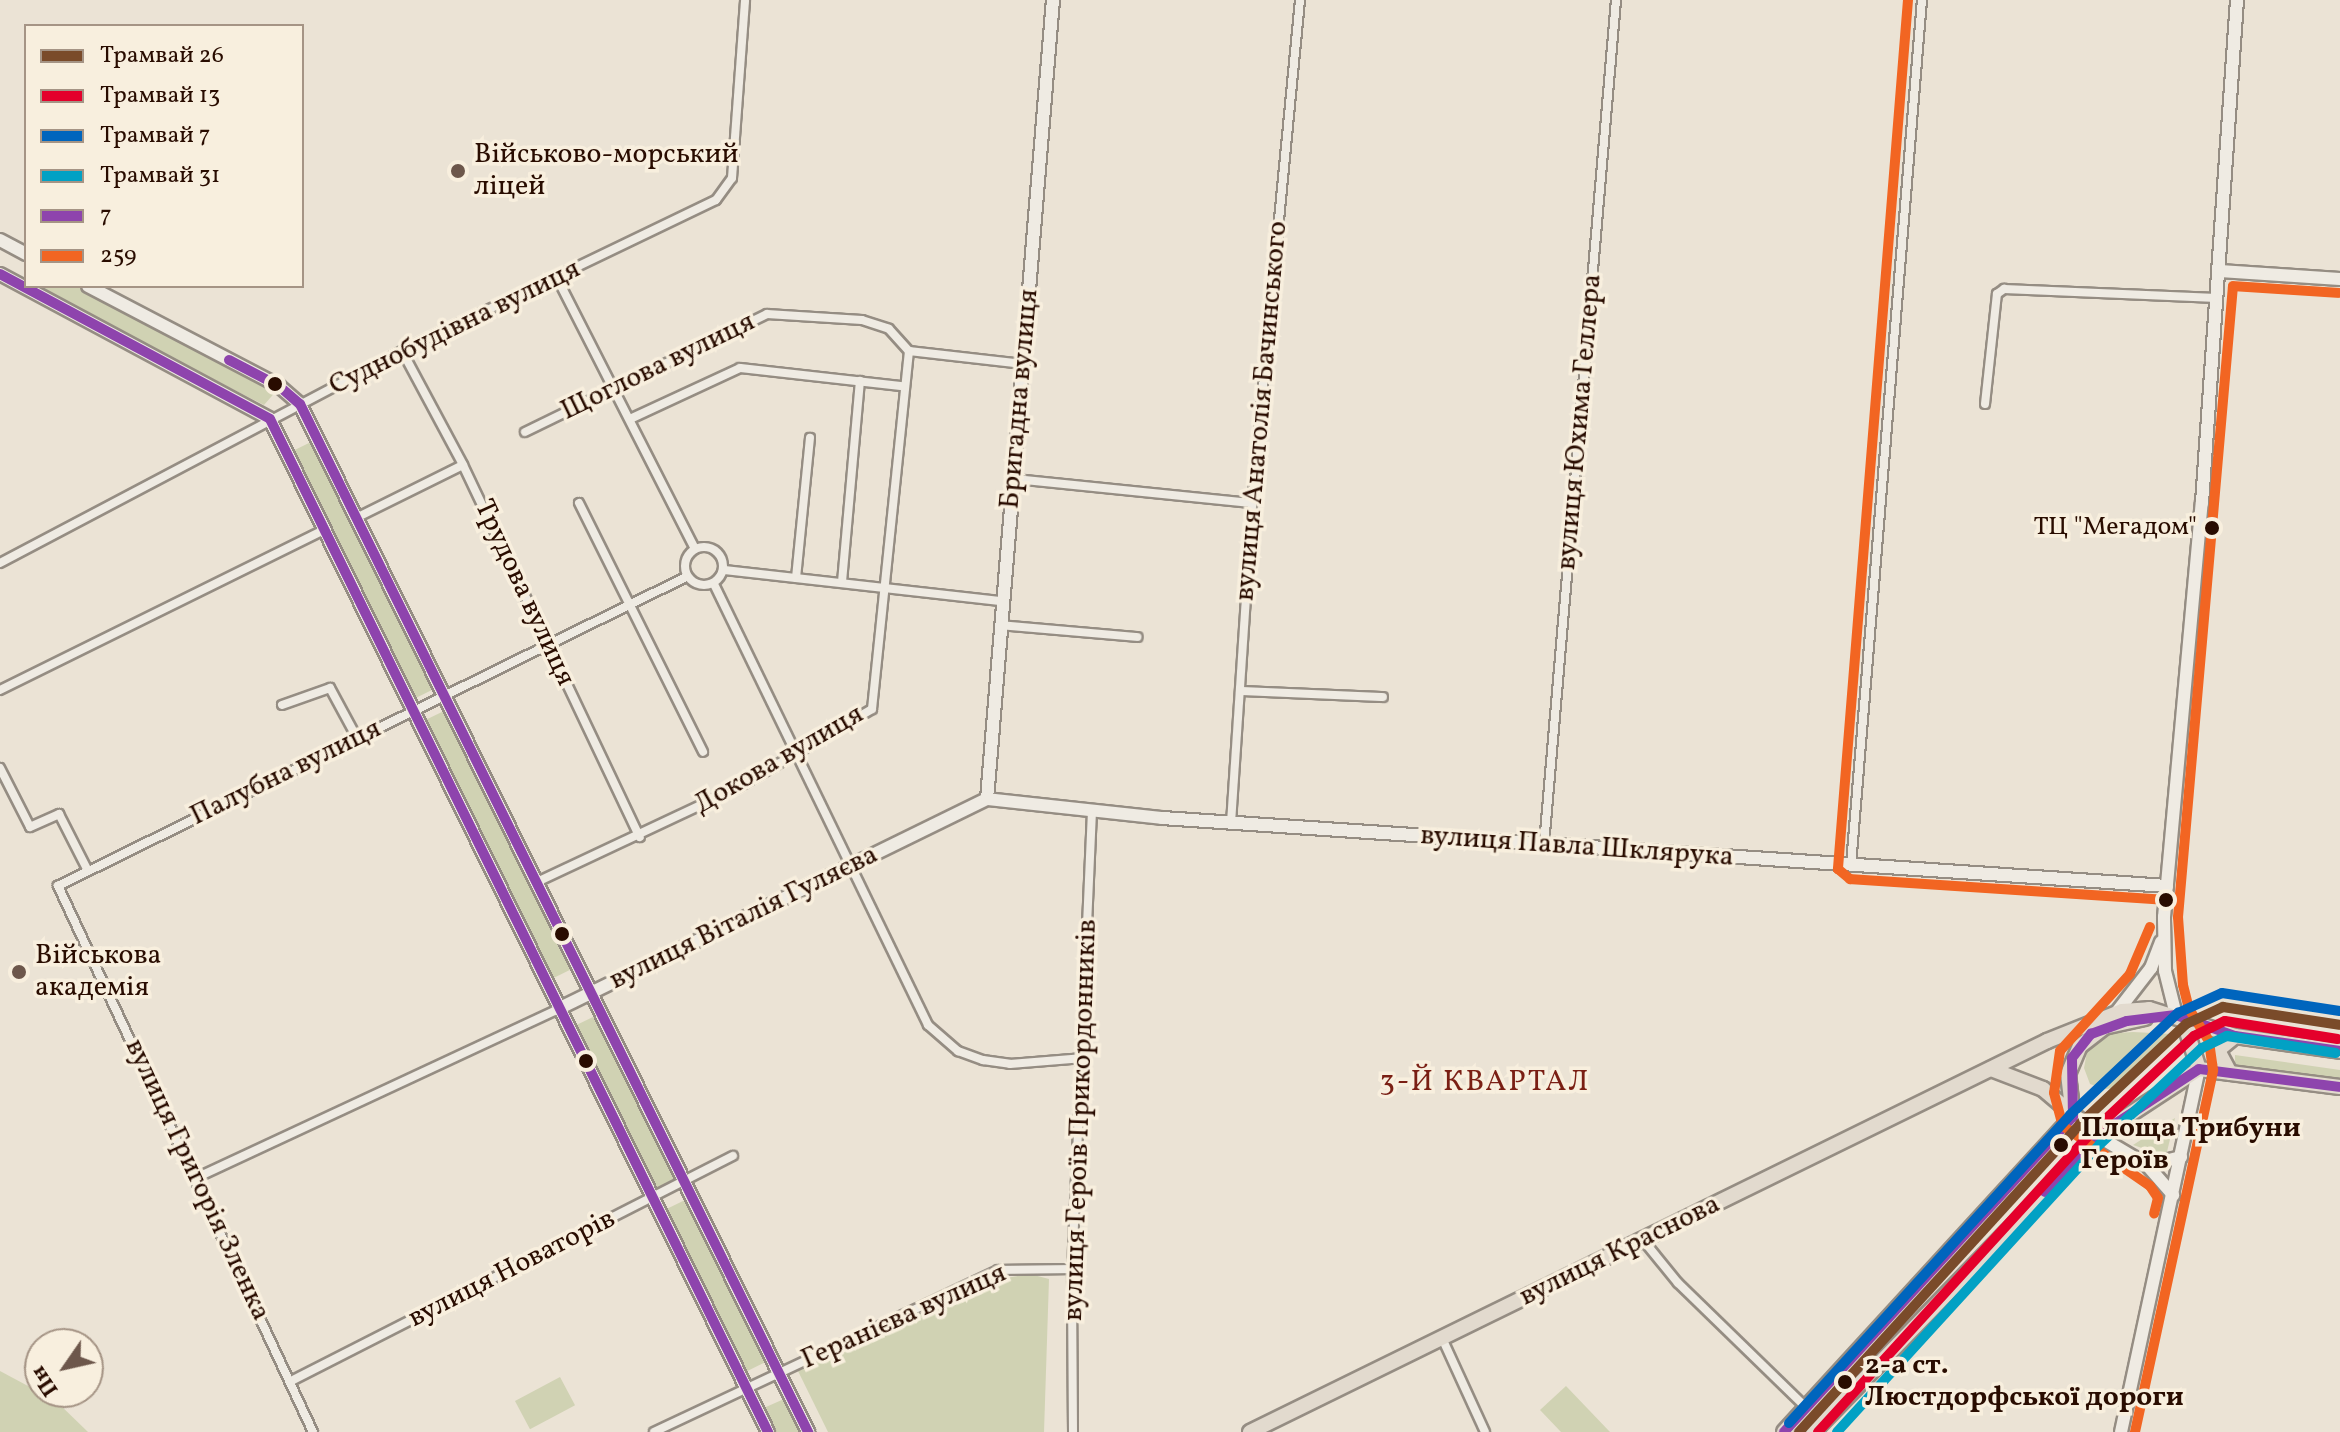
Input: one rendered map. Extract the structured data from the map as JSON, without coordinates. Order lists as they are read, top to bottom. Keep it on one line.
{"streets":{"main road":["вулиця Краснова"],"street":["Суднобудівна вулиця","Щоглова вулиця","Бригадна вулиця","вулиця Анатолія Бачинського","вулиця Юхима Геллера","Трудова вулиця","Докова вулиця","Палубна вулиця","вулиця Павла Шклярука","вулиця Віталія Гуляєва","вулиця Героїв Прикордонників","вулиця Григорія Зленка","вулиця Новаторів","Геранієва вулиця"]},"crossings":[["Суднобудівна вулиця","Трудова вулиця"],["Щоглова вулиця","Докова вулиця"],["Бригадна вулиця","вулиця Павла Шклярука"],["Бригадна вулиця","вулиця Віталія Гуляєва"],["вулиця Анатолія Бачинського","вулиця Павла Шклярука"],["вулиця Юхима Геллера","вулиця Павла Шклярука"],["Трудова вулиця","Докова вулиця"],["Трудова вулиця","Палубна вулиця"],["Палубна вулиця","вулиця Григорія Зленка"],["вулиця Павла Шклярука","вулиця Віталія Гуляєва"],["вулиця Павла Шклярука","вулиця Героїв Прикордонників"],["вулиця Віталія Гуляєва","вулиця Григорія Зленка"],["вулиця Героїв Прикордонників","Геранієва вулиця"],["вулиця Григорія Зленка","вулиця Новаторів"]],"districts":["3-Й КВАРТАЛ"],"places":["Військово-морський ліцей","ТЦ \"Мегадом\"","Військова академія","Площа Трибуни Героїв","2-а ст. Люстдорфської дороги"],"lines":["transit line 259","transit line 7","tram line 7","tram line 26","tram line 13","tram line 31"],"legend":["Трамвай 26","Трамвай 13","Трамвай 7","Трамвай 31","7","259"],"north":"bottom left"}
